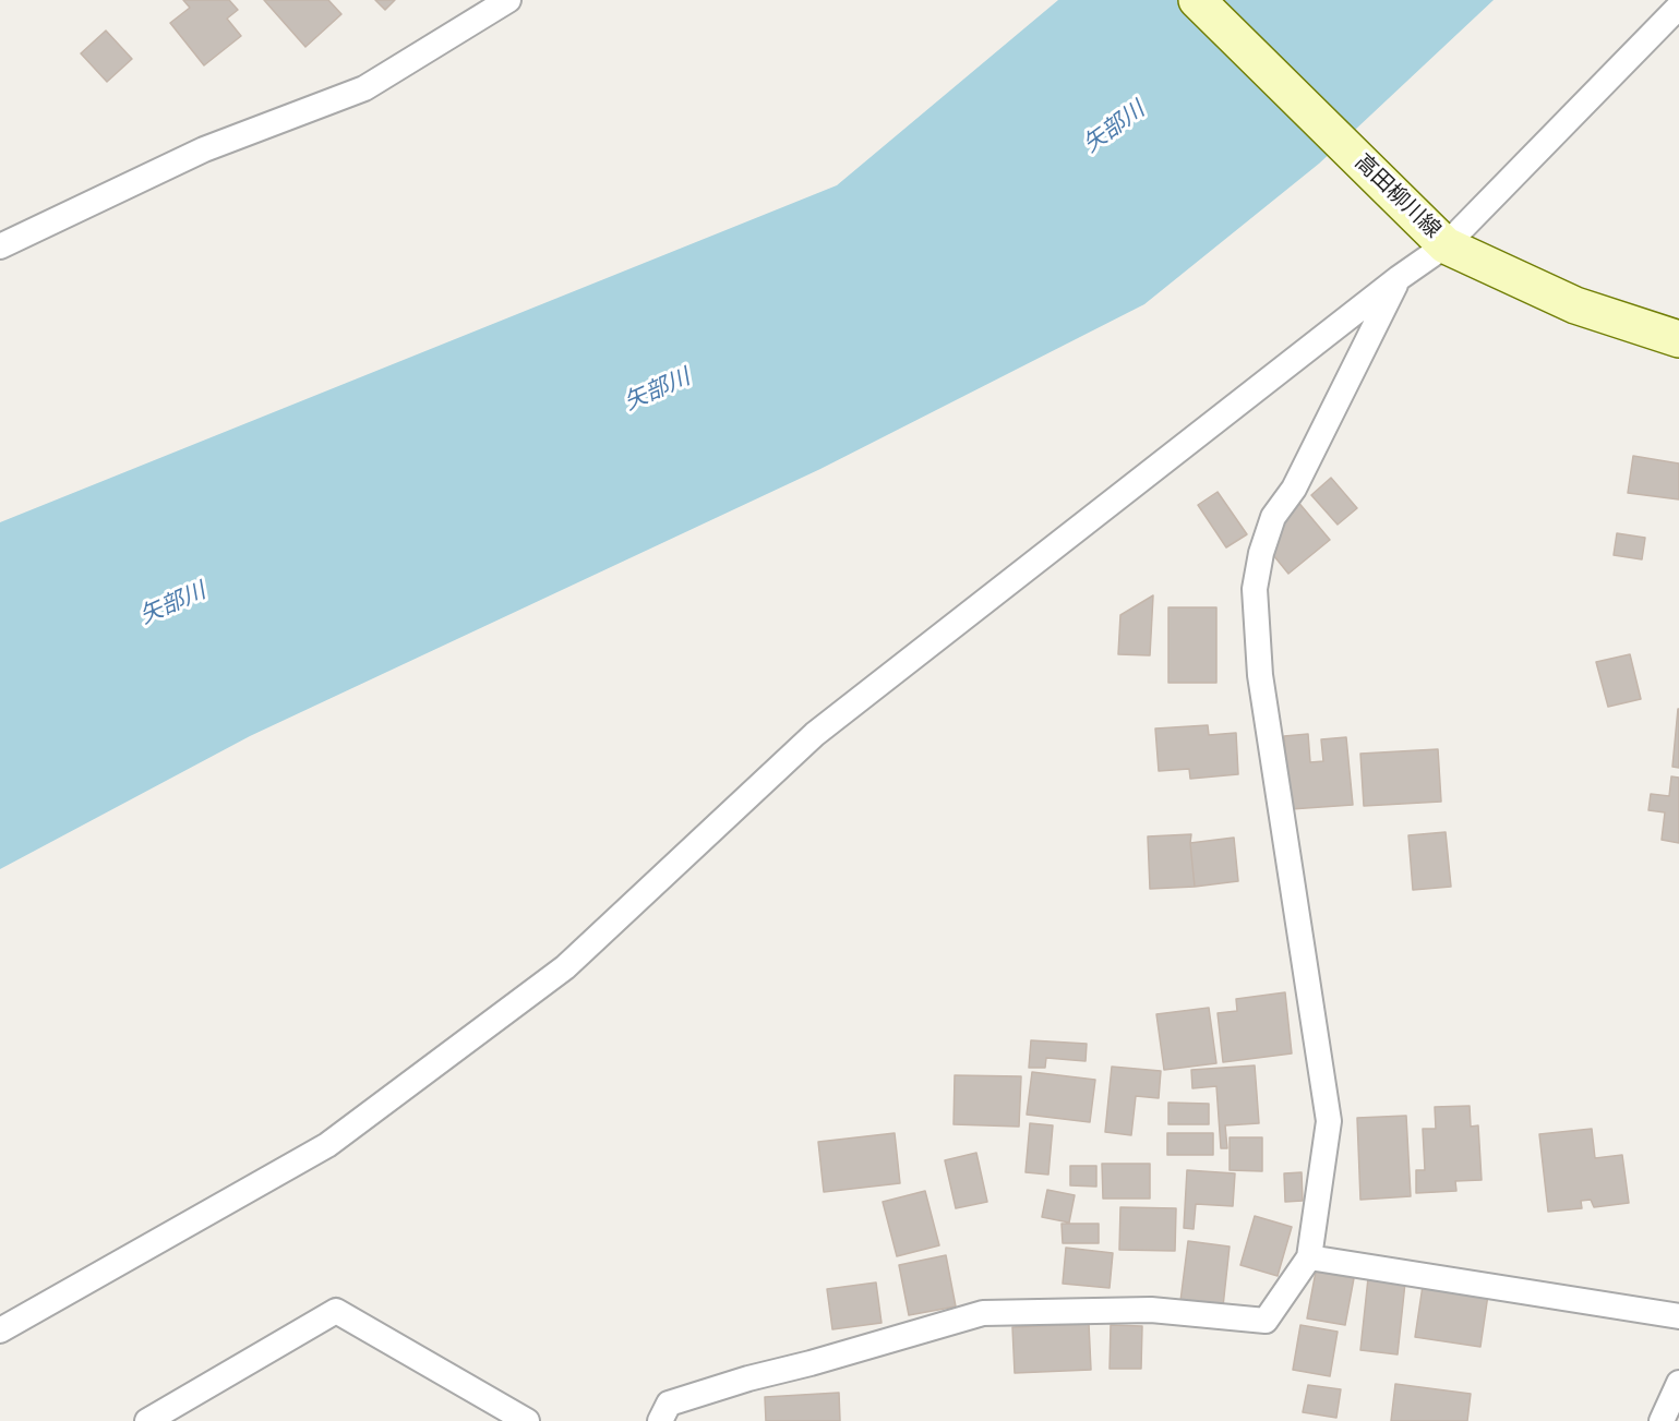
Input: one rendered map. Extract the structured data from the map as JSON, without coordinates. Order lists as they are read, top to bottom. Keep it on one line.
{"streets":{"main road":["高田柳川線"]},"water":["矢部川"]}
